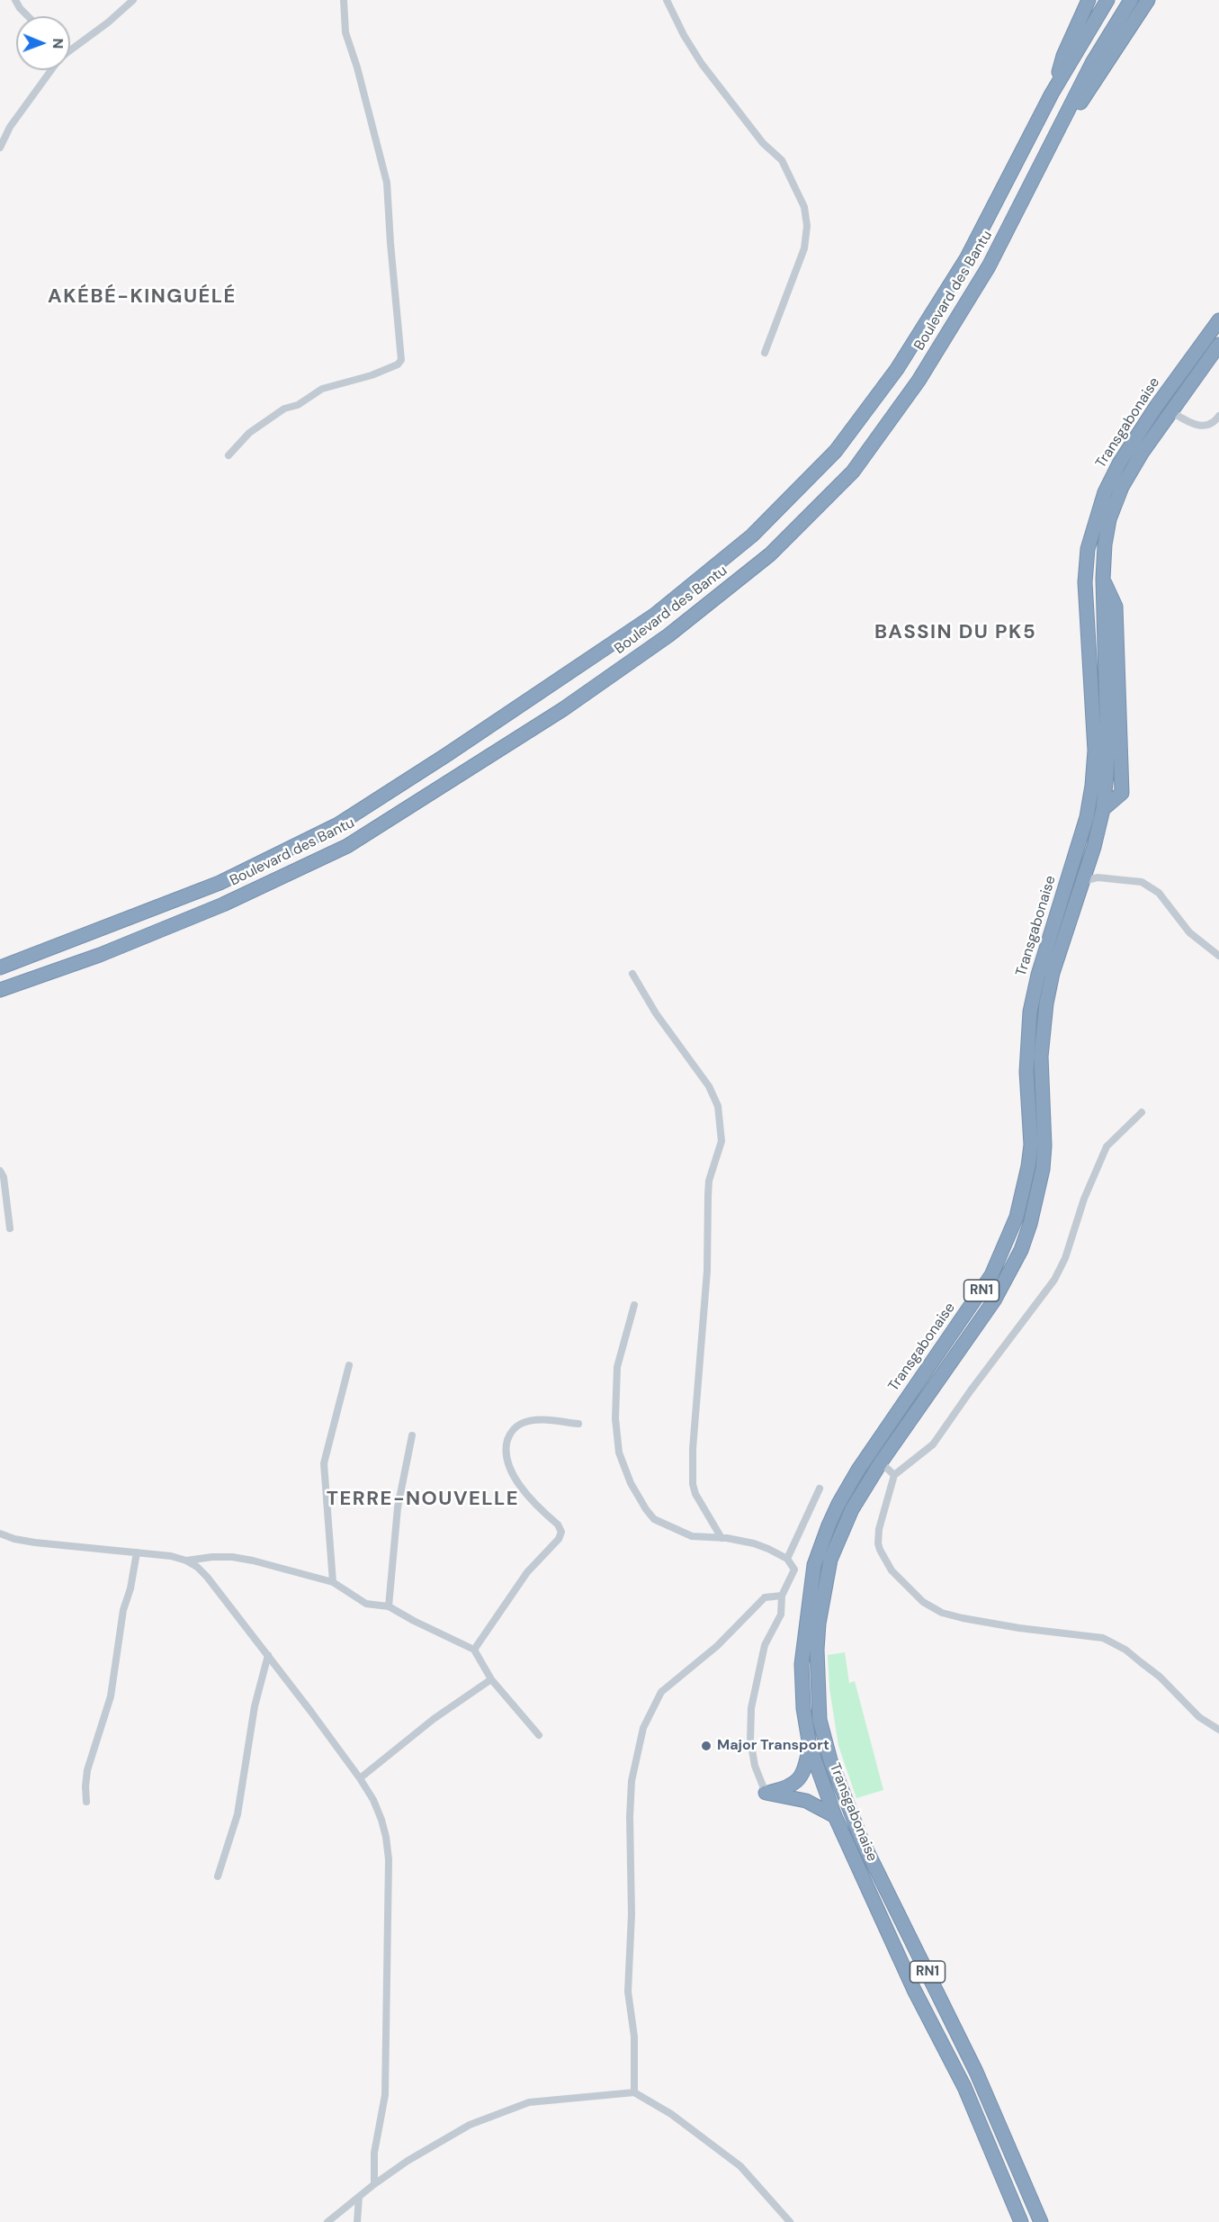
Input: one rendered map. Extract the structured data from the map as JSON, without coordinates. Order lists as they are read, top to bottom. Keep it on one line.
{"streets":{"highway":["Boulevard des Bantu","Transgabonaise","RN1"]},"districts":["AKÉBÉ-KINGUÉLÉ","BASSIN DU PK5","TERRE-NOUVELLE"],"places":["Major Transport"],"north":"right"}
